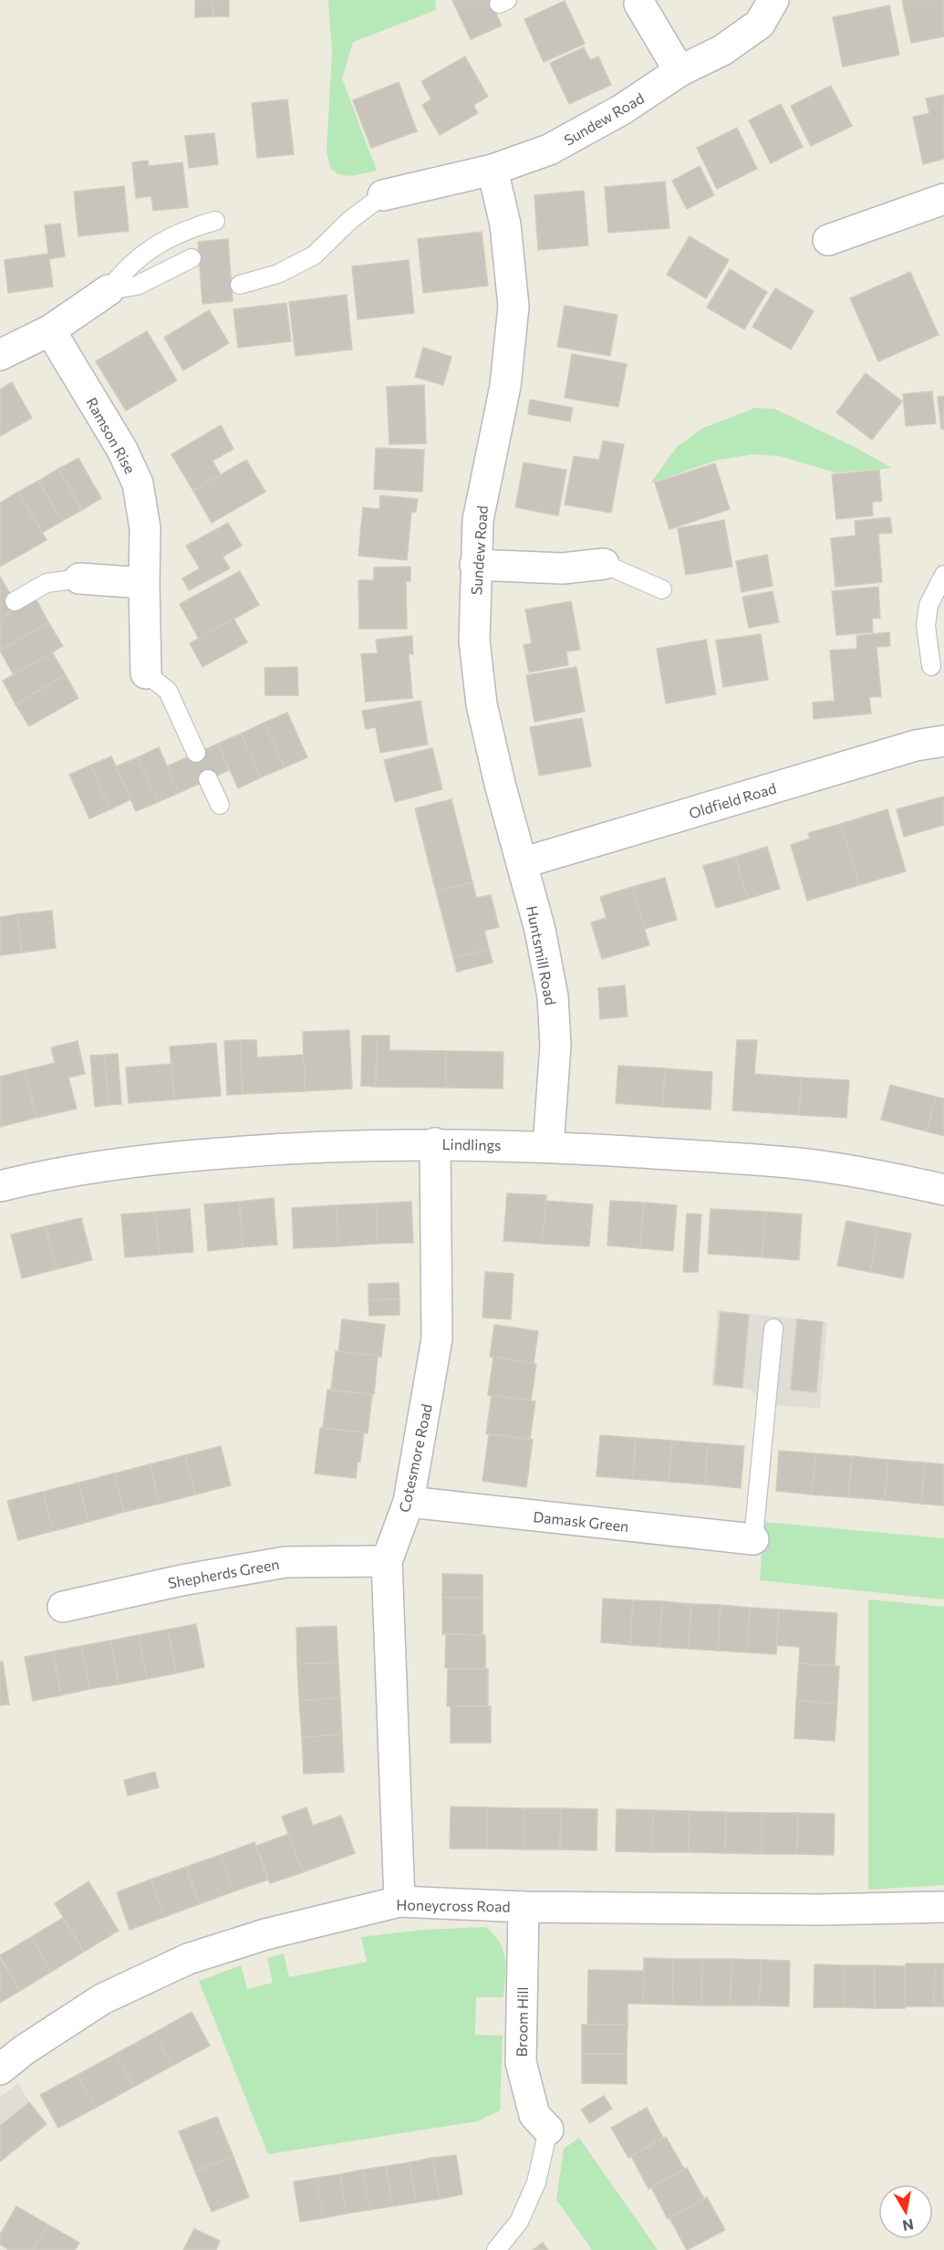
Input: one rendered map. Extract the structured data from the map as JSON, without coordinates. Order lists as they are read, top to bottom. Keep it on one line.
{"streets":{"street":["Sundew Road","Ramson Rise","Oldfield Road","Huntsmill Road","Lindlings","Cotesmore Road","Damask Green","Shepherds Green","Honeycross Road","Broom Hill"]},"crossings":[["Sundew Road","Oldfield Road"],["Sundew Road","Huntsmill Road"],["Oldfield Road","Huntsmill Road"],["Huntsmill Road","Lindlings"],["Lindlings","Cotesmore Road"],["Cotesmore Road","Damask Green"],["Cotesmore Road","Shepherds Green"],["Cotesmore Road","Honeycross Road"],["Honeycross Road","Broom Hill"]],"north":"bottom"}
